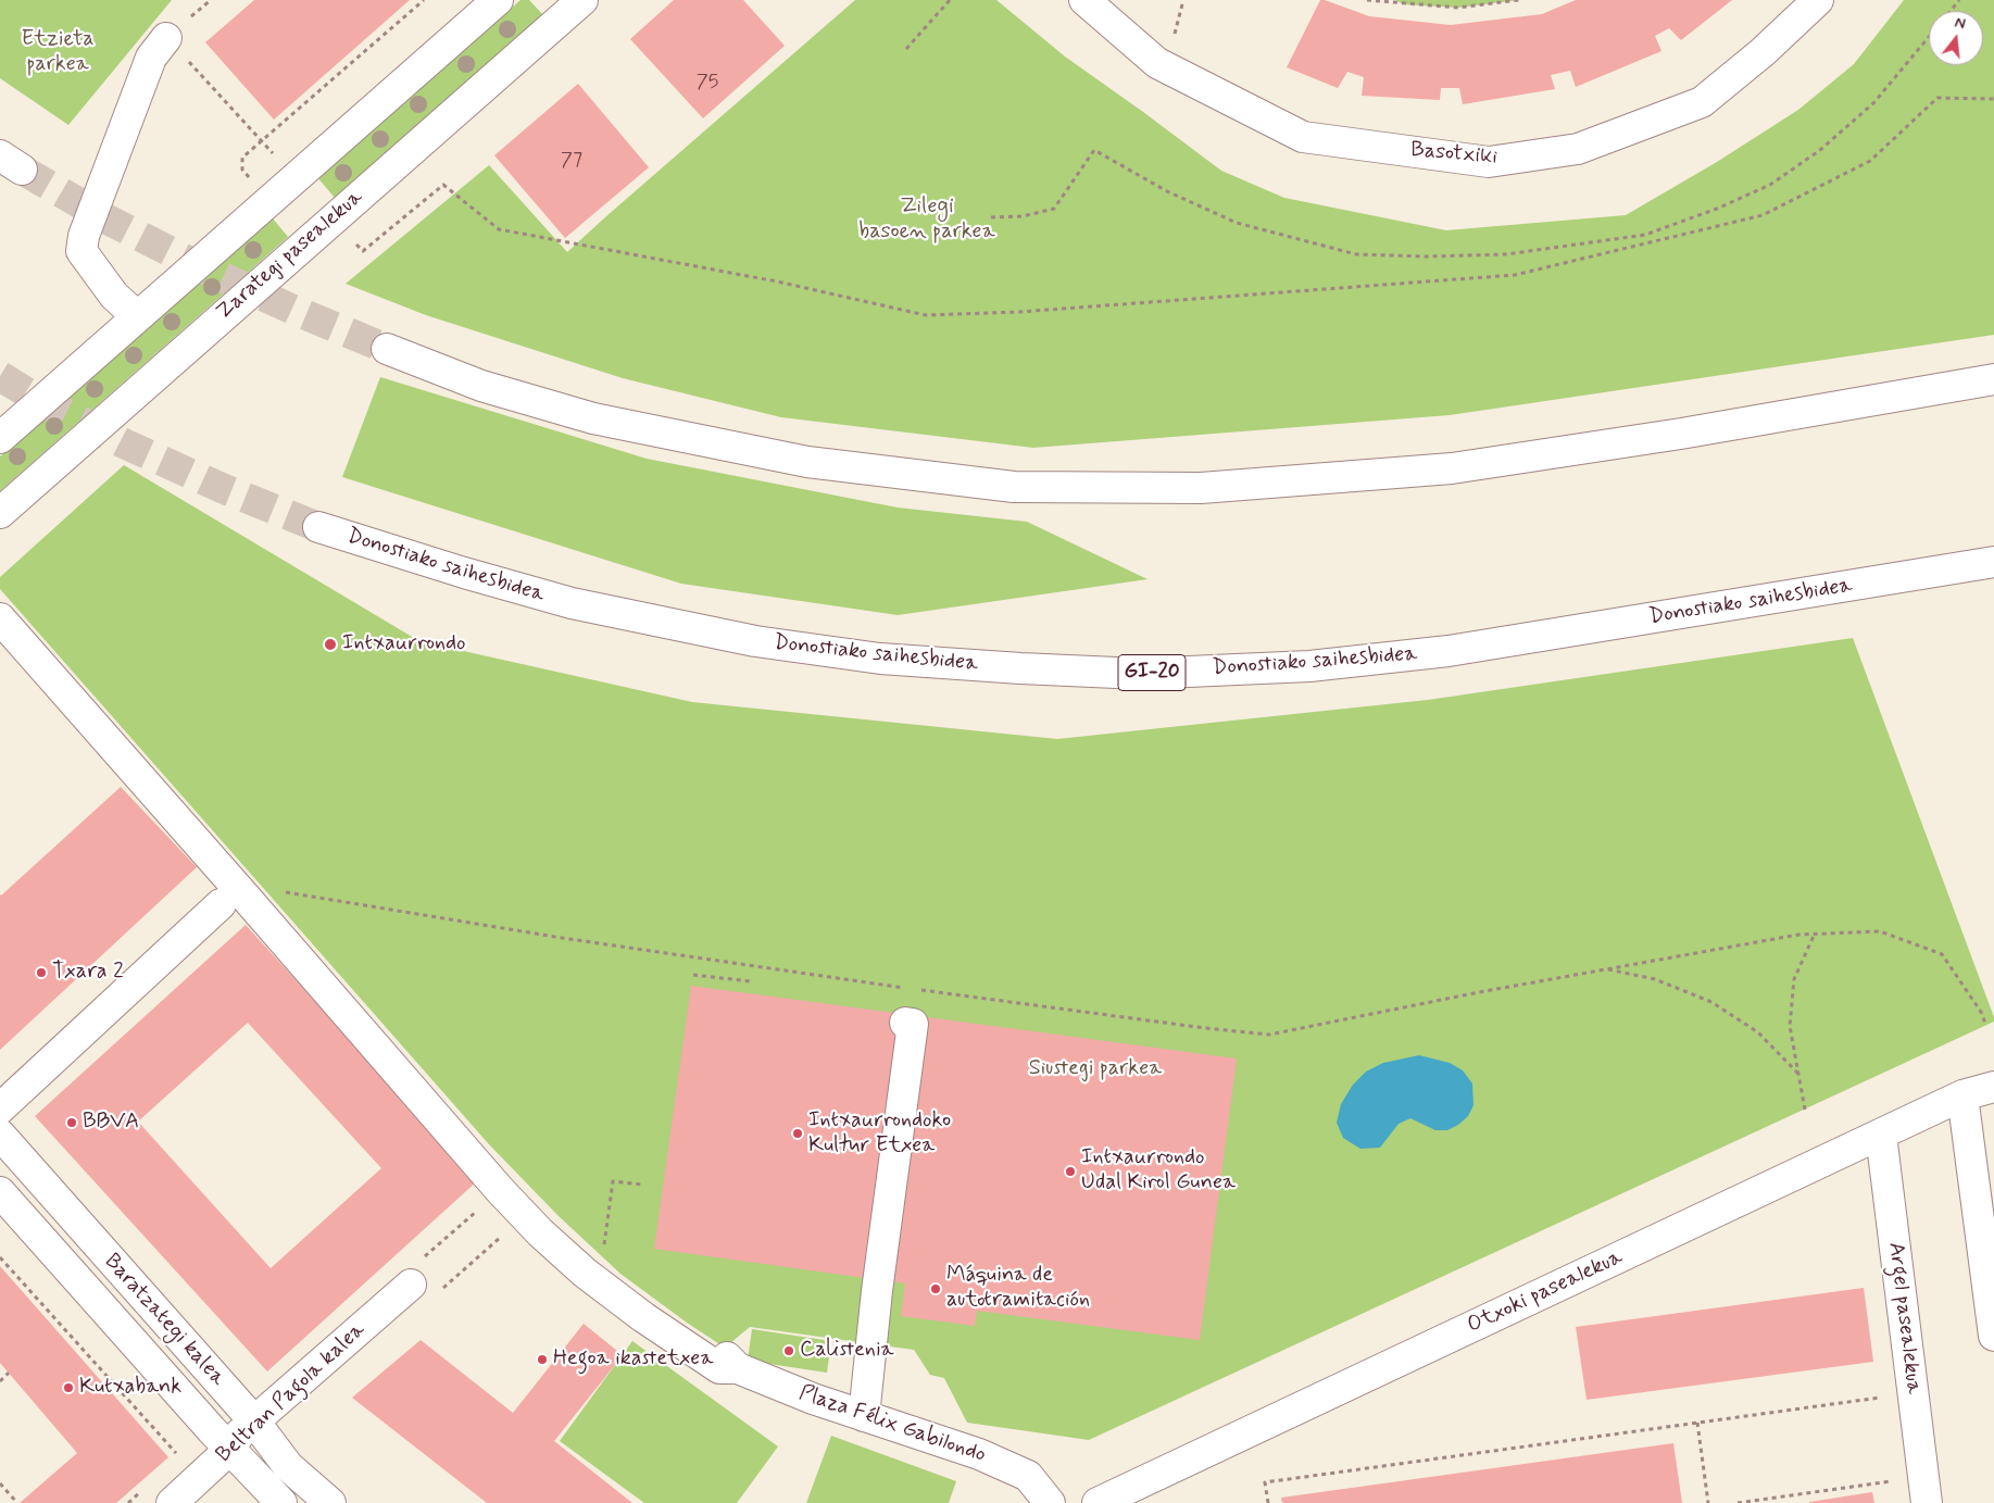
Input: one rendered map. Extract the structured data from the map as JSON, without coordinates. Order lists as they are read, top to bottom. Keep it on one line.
{"streets":{"main road":["Basotxiki","Zarategi pasealekua","Donostiako saihesbidea","GI-20","Otxoki pasealekua","Argel pasealekua","Baratzategi kalea","Beltran Pagola kalea","Plaza Félix Gabilondo"]},"crossings":[["Otxoki pasealekua","Argel pasealekua"],["Baratzategi kalea","Beltran Pagola kalea"]],"parks":["Etzieta parkea","Zilegi basoen parkea","Siustegi parkea"],"places":["Intxaurrondo","Txara 2","BBVA","Intxaurrondoko Kultur Etxea","Intxaurrondo Udal Kirol Gunea","Máquina de autotramitación","Calistenia","Hegoa ikastetxea","Kutxabank"],"house_numbers":["75","77"],"north":"top"}
